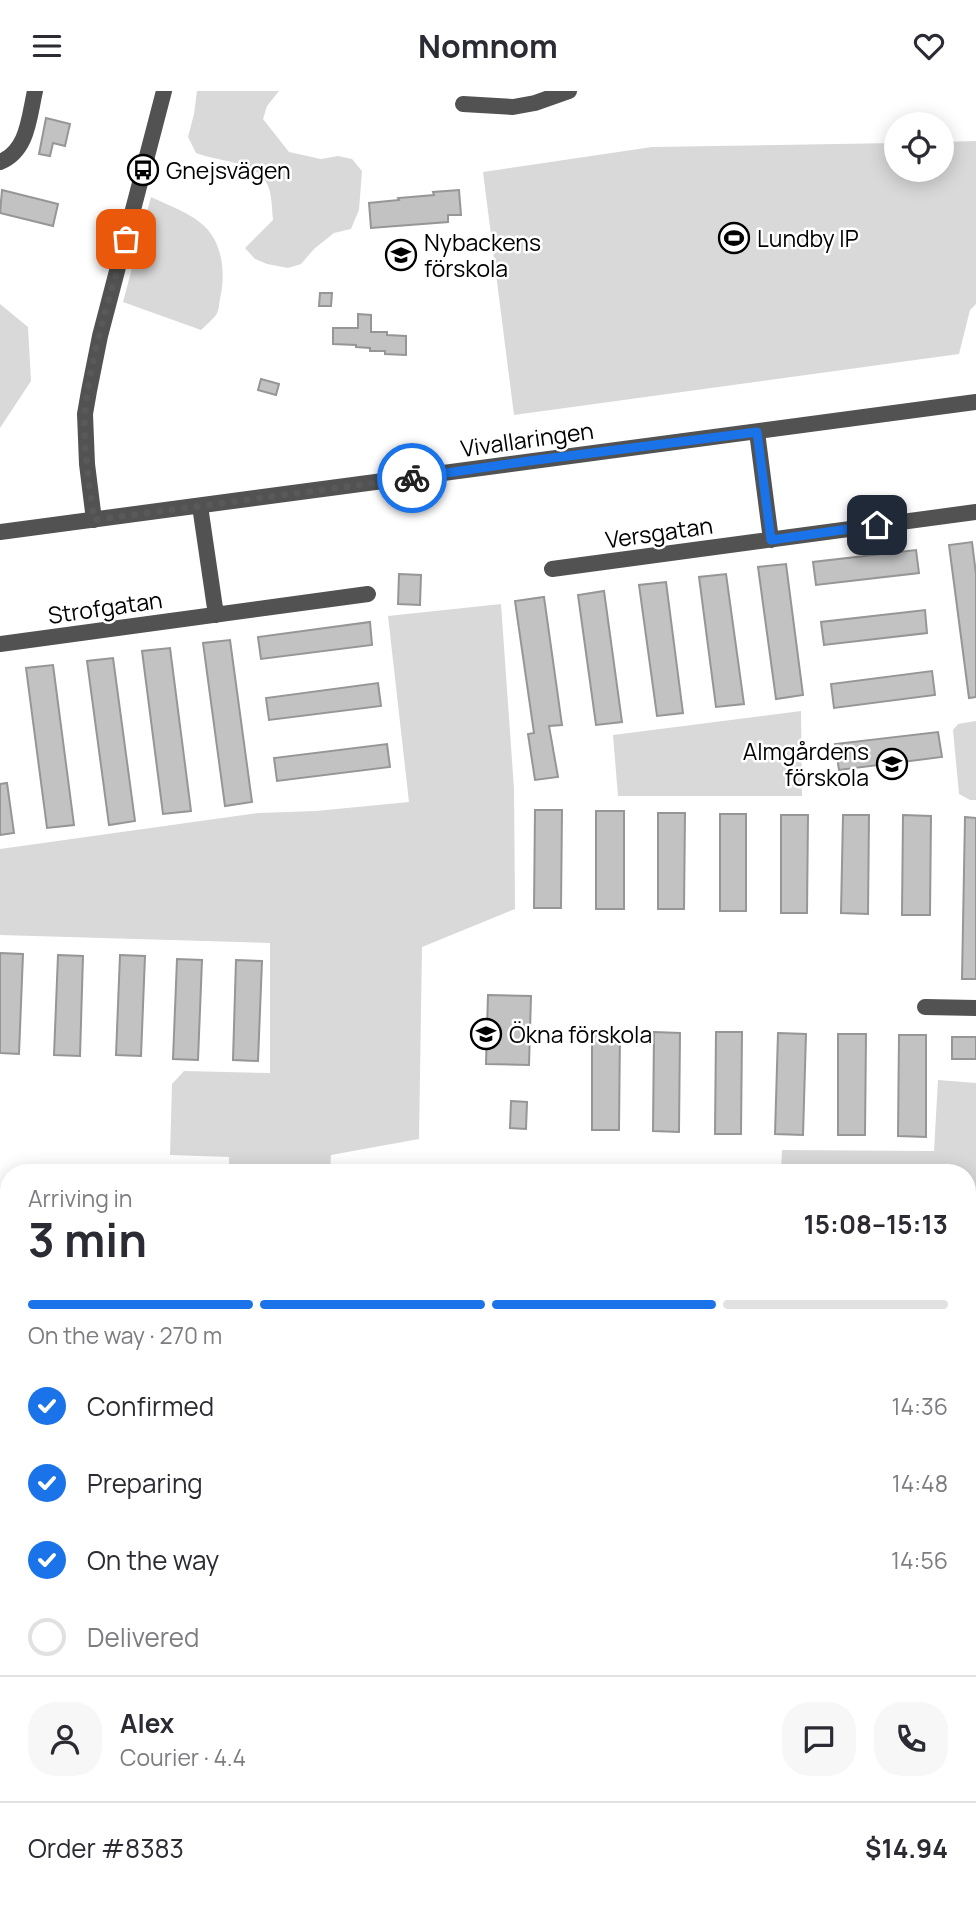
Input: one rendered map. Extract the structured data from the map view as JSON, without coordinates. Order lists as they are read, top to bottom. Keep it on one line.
{"streets":{"street":["Vivallaringen","Versgatan","Strofgatan"]},"places":{"bus stop":["Gnejsvägen"],"sports":["Lundby IP"],"school or university":["Nybackens förskola","Almgårdens förskola","Ökna förskola"]},"page":{"header":"Nomnom","heading":["3 min","Arriving in","15:08–15:13"],"panel":["Alex","Courier · 4.4","Order #8383","$14.94"],"bar":"On the way · 270 m","list":[["Confirmed","14:36"],["Preparing","14:48"],["On the way","14:56"],"Delivered"]}}
